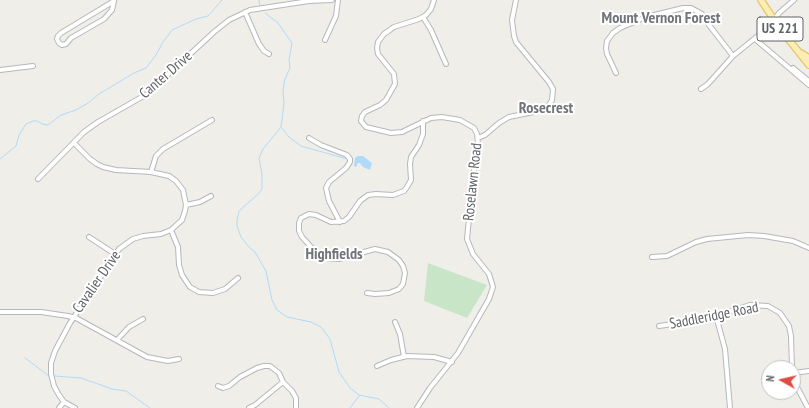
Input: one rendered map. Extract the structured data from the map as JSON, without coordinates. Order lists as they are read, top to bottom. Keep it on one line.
{"streets":{"main road":["US 221"],"street":["Canter Drive","Roselawn Road","Cavalier Drive","Saddleridge Road"]},"districts":["Mount Vernon Forest","Rosecrest","Highfields"],"north":"left"}
